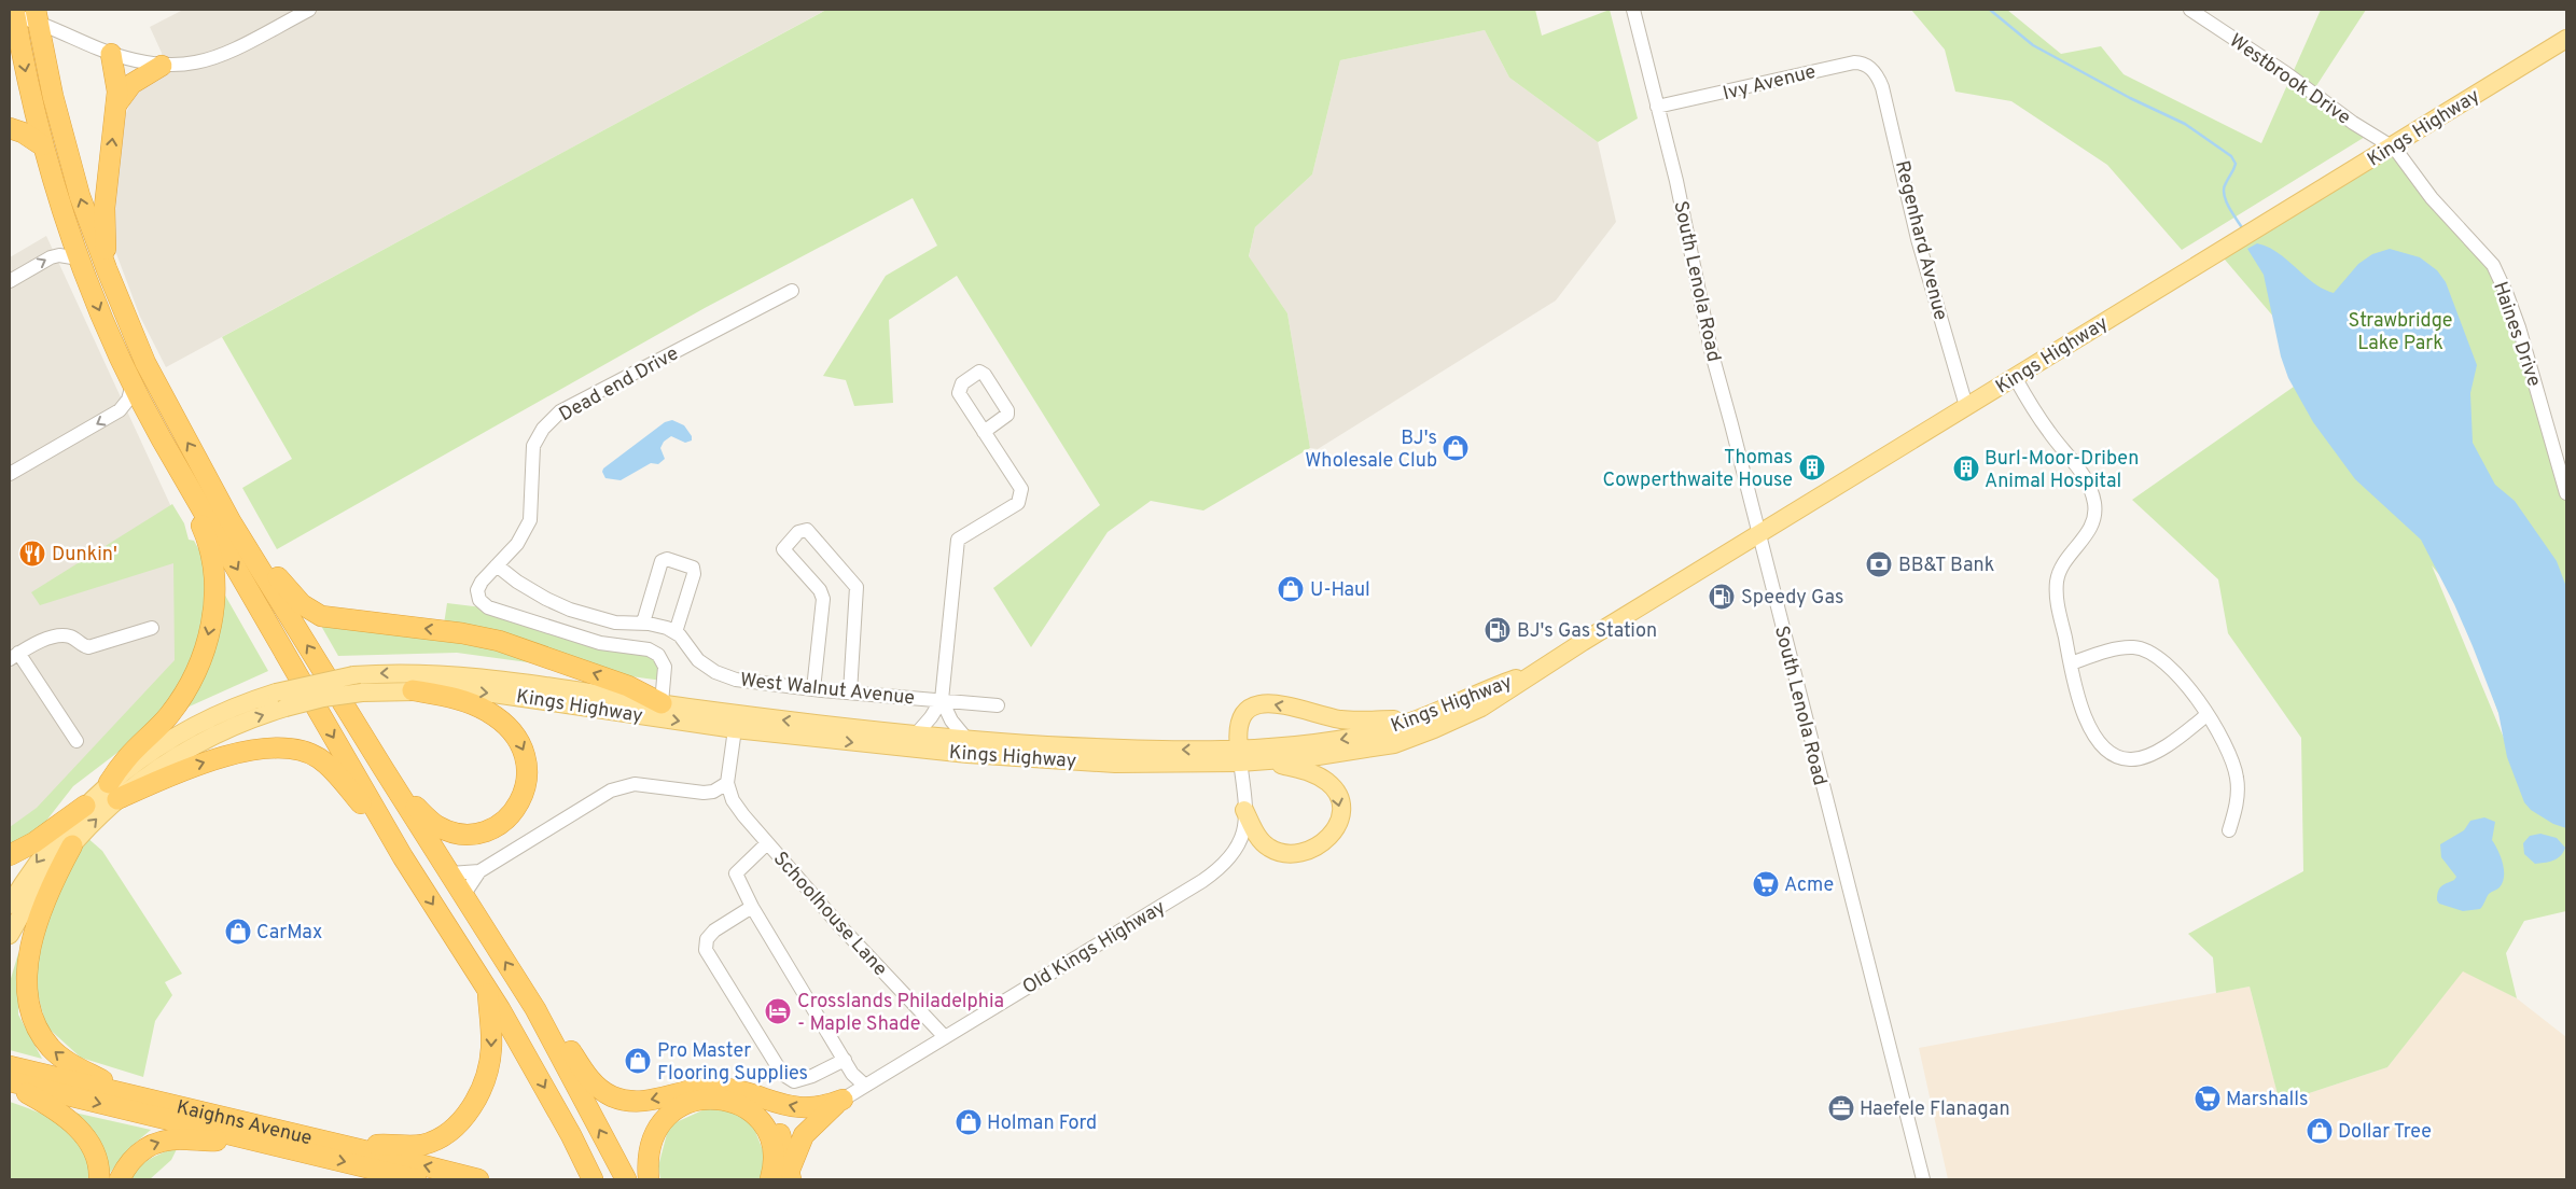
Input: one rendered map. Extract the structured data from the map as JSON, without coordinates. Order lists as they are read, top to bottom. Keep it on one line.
{"streets":{"highway":["Kaighns Avenue"],"main road":["Kings Highway"],"street":["Westbrook Drive","Ivy Avenue","Regenhard Avenue","South Lenola Road","Haines Drive","Dead end Drive","West Walnut Avenue","Schoolhouse Lane","Old Kings Highway"]},"crossings":[["Westbrook Drive","Kings Highway"],["Westbrook Drive","Haines Drive"],["Ivy Avenue","Regenhard Avenue"],["Ivy Avenue","South Lenola Road"],["Kings Highway","Regenhard Avenue"],["Kings Highway","South Lenola Road"],["Kings Highway","Haines Drive"],["Kings Highway","Dead end Drive"],["Kings Highway","Old Kings Highway"],["Schoolhouse Lane","Old Kings Highway"]],"parks":["Strawbridge Lake Park"],"places":{"shop":["BJ's Wholesale Club","U-Haul","CarMax","Pro Master Flooring Supplies","Holman Ford","Dollar Tree"],"building":["Thomas Cowperthwaite House","Burl-Moor-Driben Animal Hospital"],"restaurant":["Dunkin'"],"bank":["BB&T Bank"],"fuel station":["Speedy Gas","BJ's Gas Station"],"supermarket":["Acme","Marshalls"],"hotel":["Crosslands Philadelphia - Maple Shade"],"office":["Haefele Flanagan"]}}
